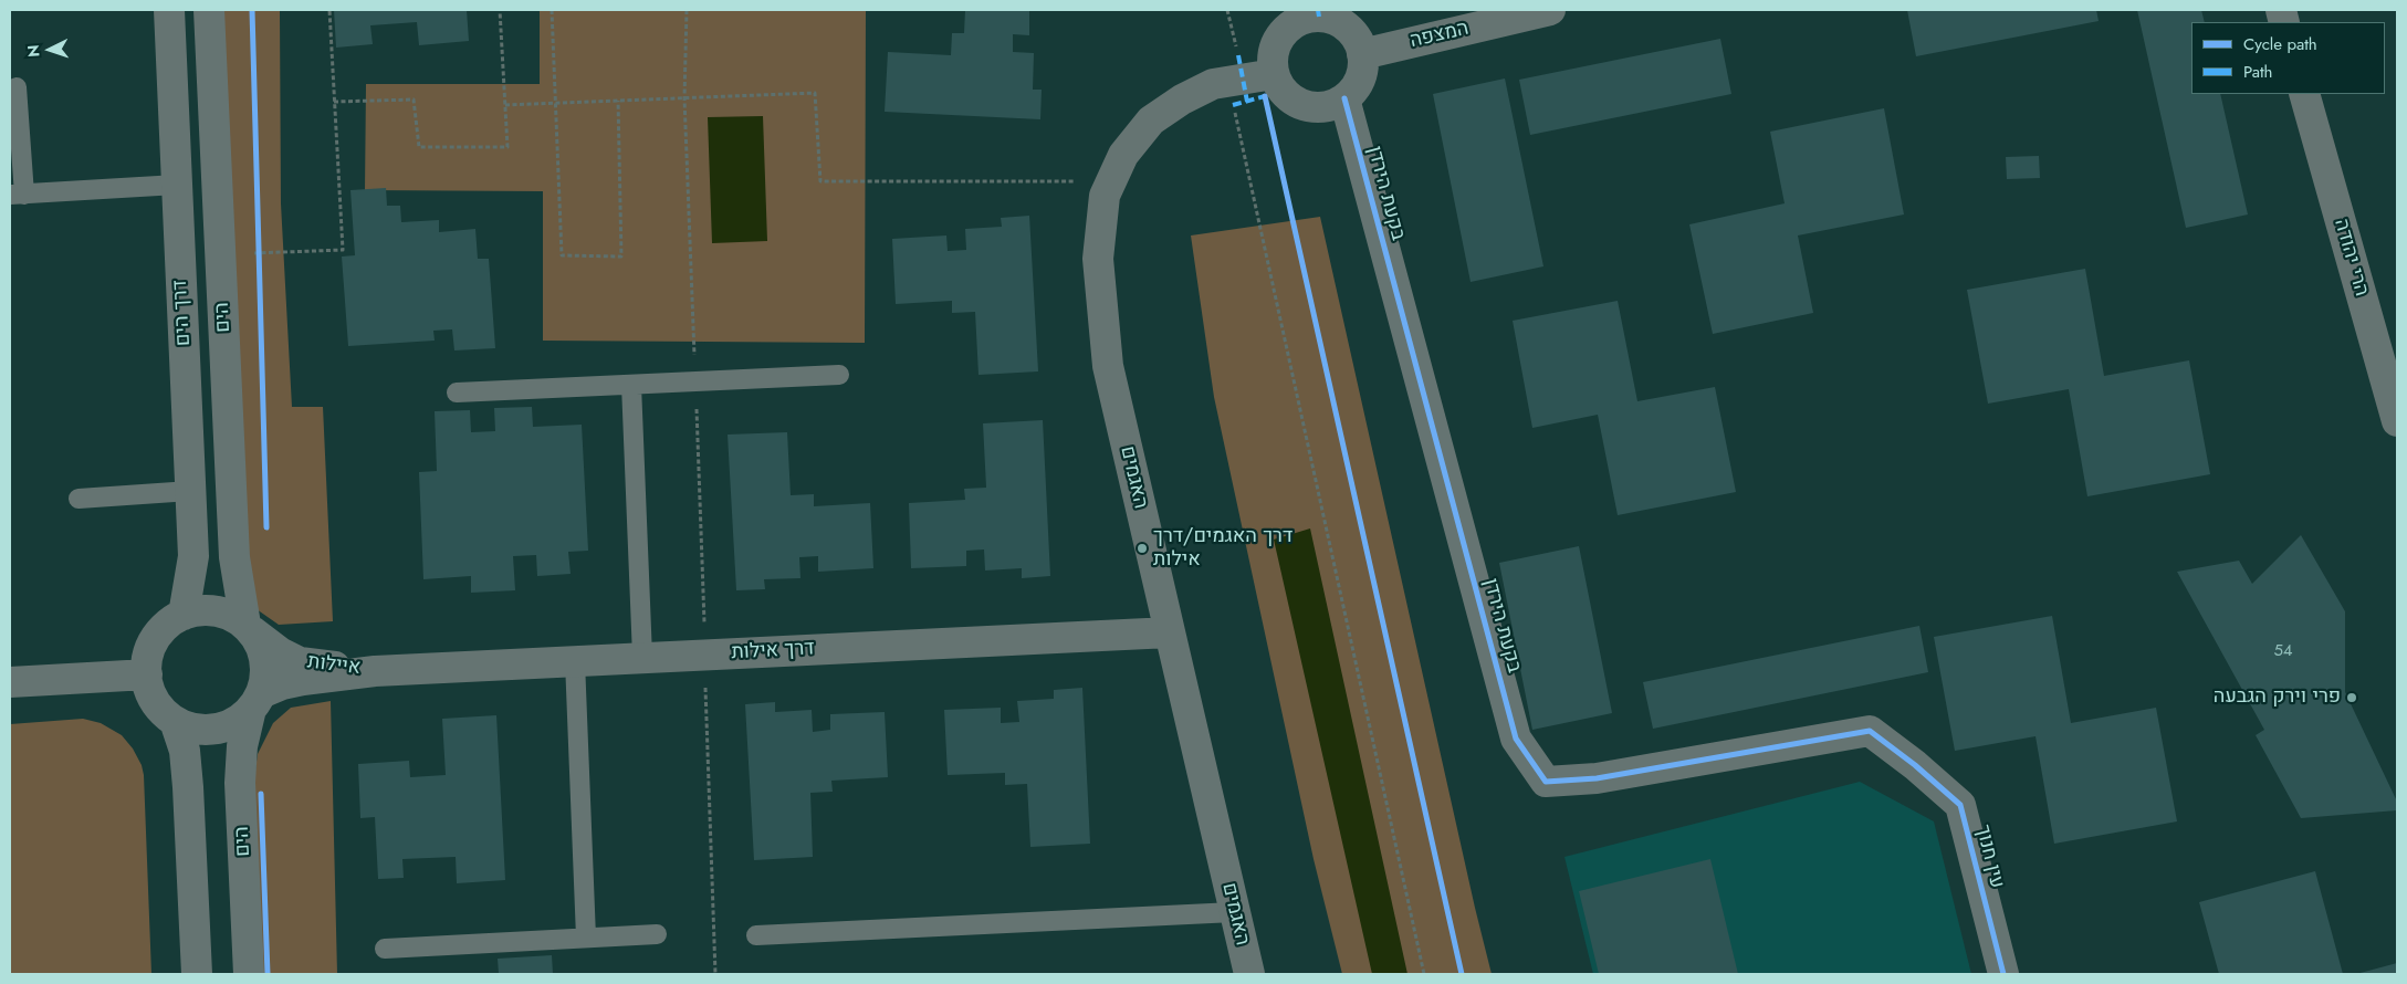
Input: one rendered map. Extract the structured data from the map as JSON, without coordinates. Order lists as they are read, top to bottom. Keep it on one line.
{"streets":{"street":["המצפה","בקעת הירדן","הרי יהודה","דרך הים","הים","האגמים","דרך אילות","איילות","עין חנוך"]},"crossings":[["המצפה","בקעת הירדן"],["המצפה","האגמים"],["בקעת הירדן","האגמים"],["בקעת הירדן","עין חנוך"],["דרך הים","הים"],["דרך הים","איילות"],["הים","איילות"],["האגמים","דרך אילות"],["דרך אילות","איילות"]],"places":["דרך האגמים/דרך אילות","פרי וירק הגבעה"],"house_numbers":["54"],"legend":["Cycle path","Path"],"north":"left"}
